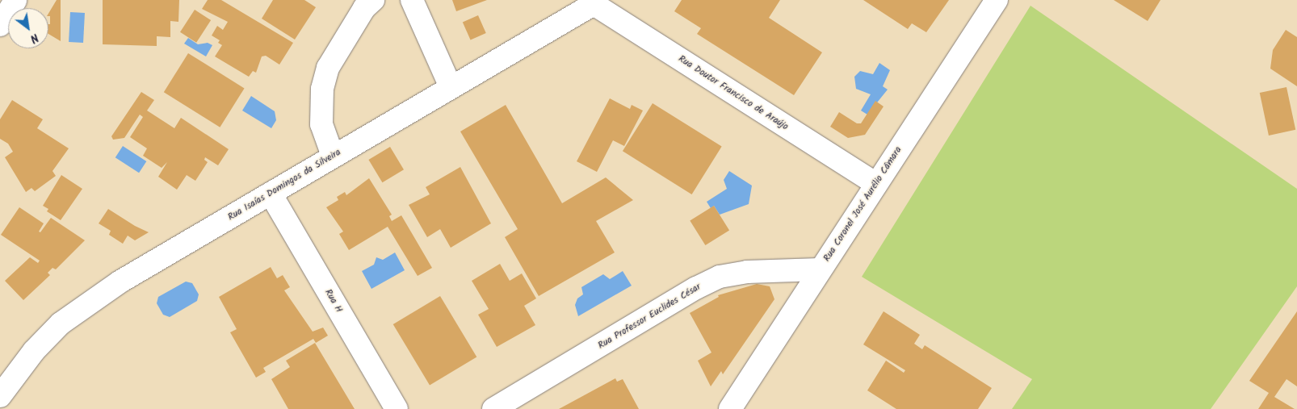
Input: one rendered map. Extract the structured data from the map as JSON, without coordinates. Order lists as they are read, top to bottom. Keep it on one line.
{"streets":{"street":["Rua Doutor Francisco de Araújo","Rua Isaías Domingos da Silveira","Rua Coronel José Aurélio Câmara","Rua H","Rua Professor Euclides César"]},"crossings":[["Rua Doutor Francisco de Araújo","Rua Isaías Domingos da Silveira"],["Rua Doutor Francisco de Araújo","Rua Coronel José Aurélio Câmara"],["Rua Isaías Domingos da Silveira","Rua H"],["Rua Coronel José Aurélio Câmara","Rua Professor Euclides César"]],"north":"bottom right"}
